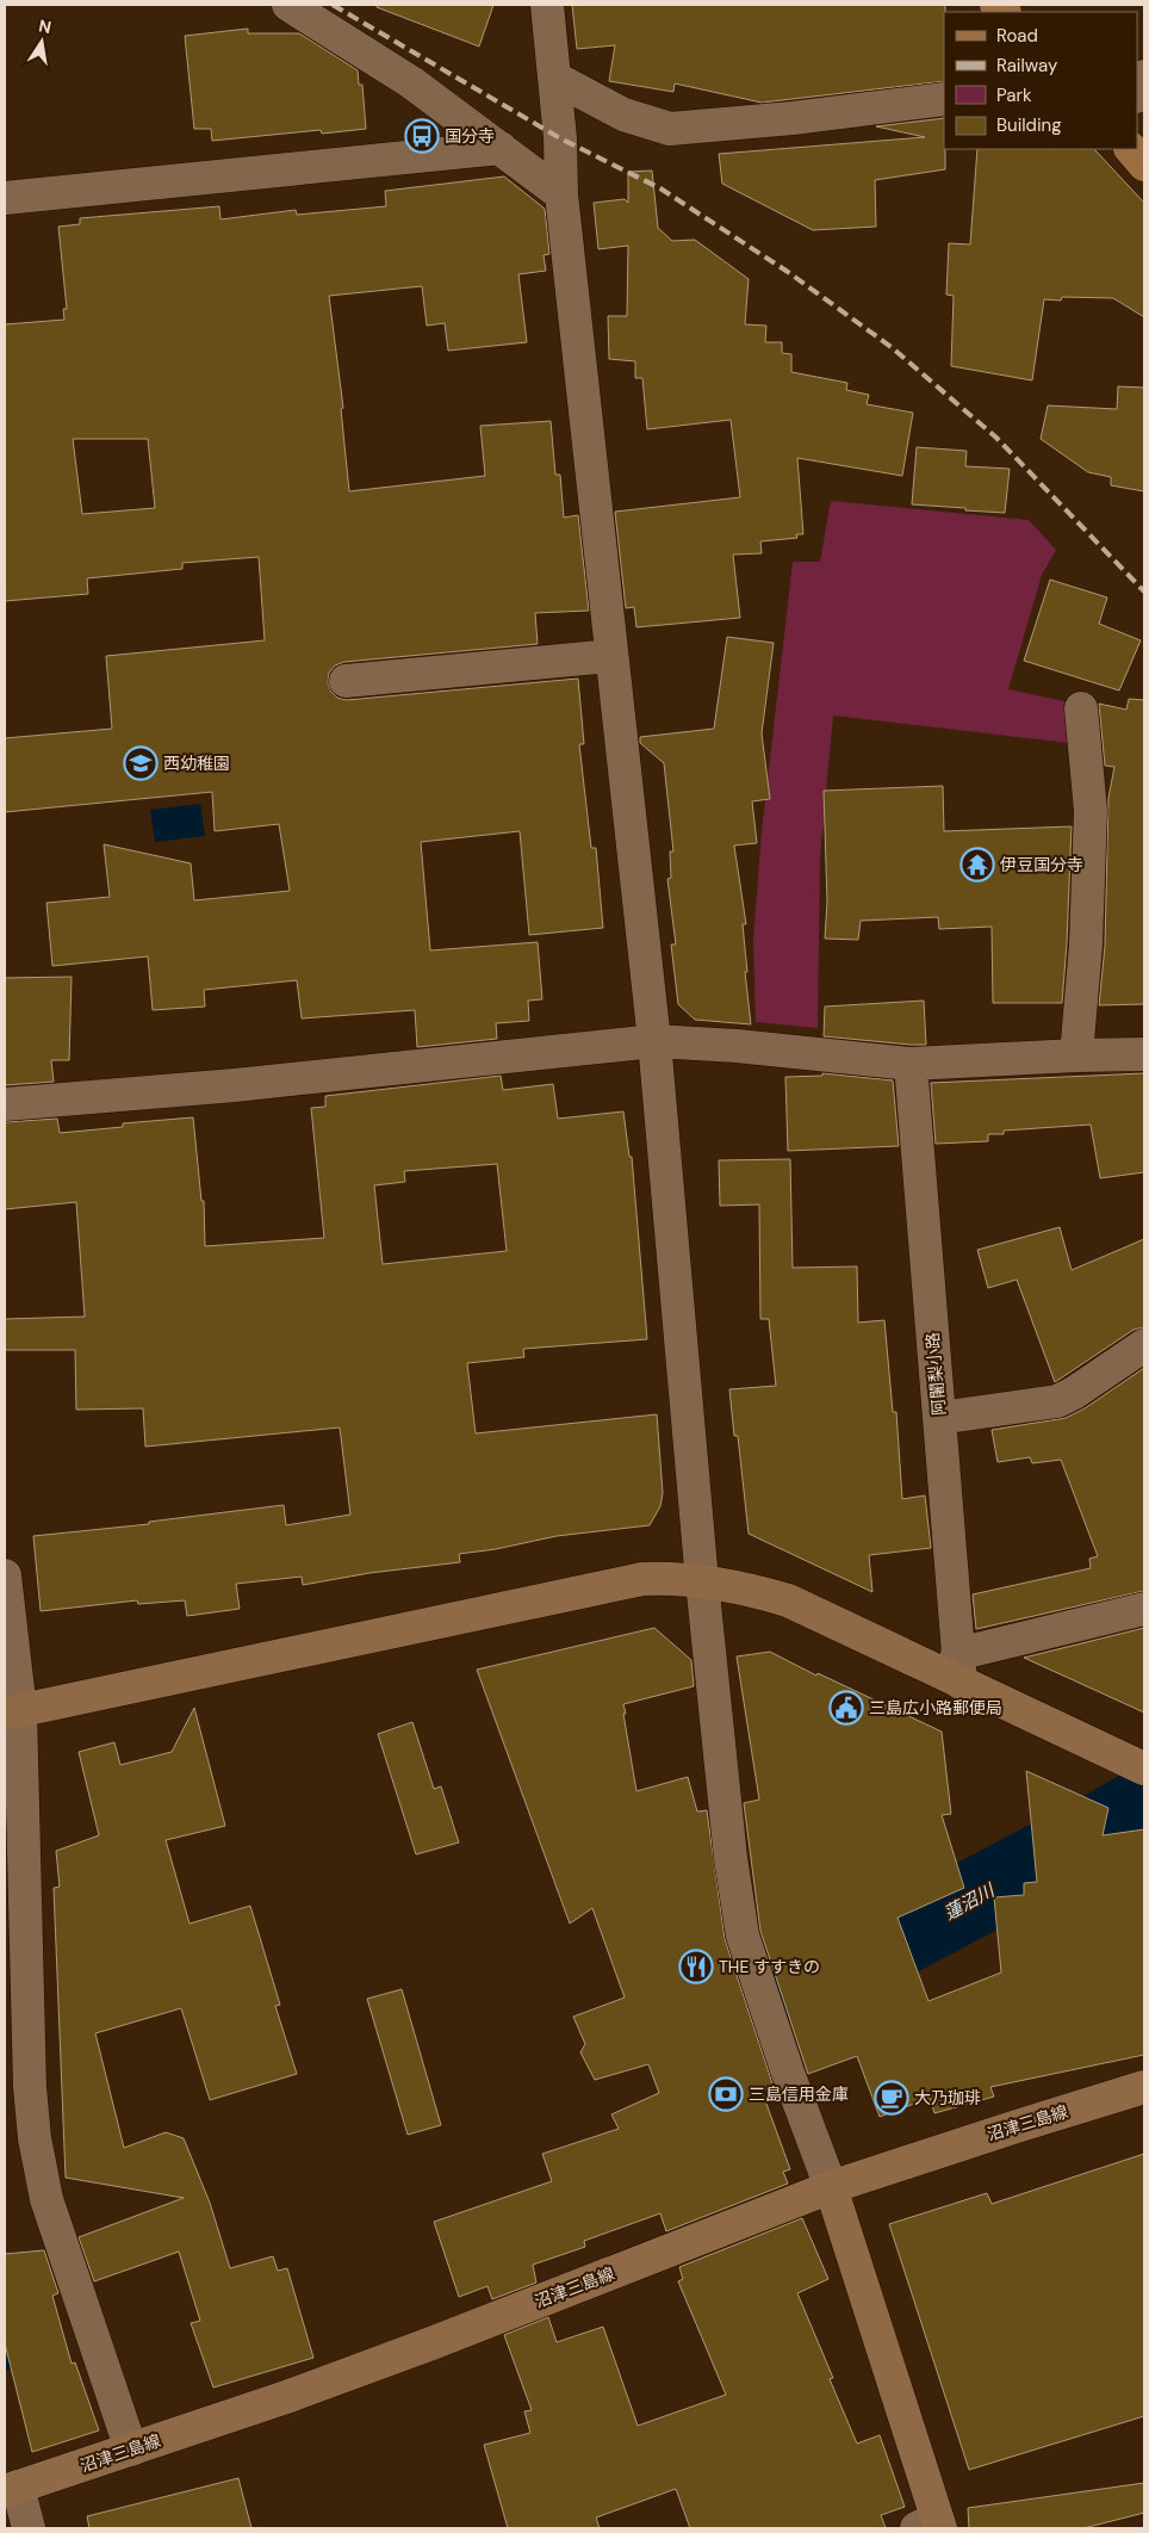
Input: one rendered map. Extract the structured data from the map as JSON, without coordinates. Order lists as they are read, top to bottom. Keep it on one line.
{"streets":{"street":["阿闍梨小路","沼津三島線"]},"water":["蓮沼川"],"places":{"bus stop":["国分寺"],"school or university":["西幼稚園"],"temple":["伊豆国分寺"],"public building":["三島広小路郵便局"],"restaurant":["THE すすきの"],"bank":["三島信用金庫"],"cafe":["大乃珈琲"]},"legend":["Road","Railway","Park","Building"],"north":"top"}
